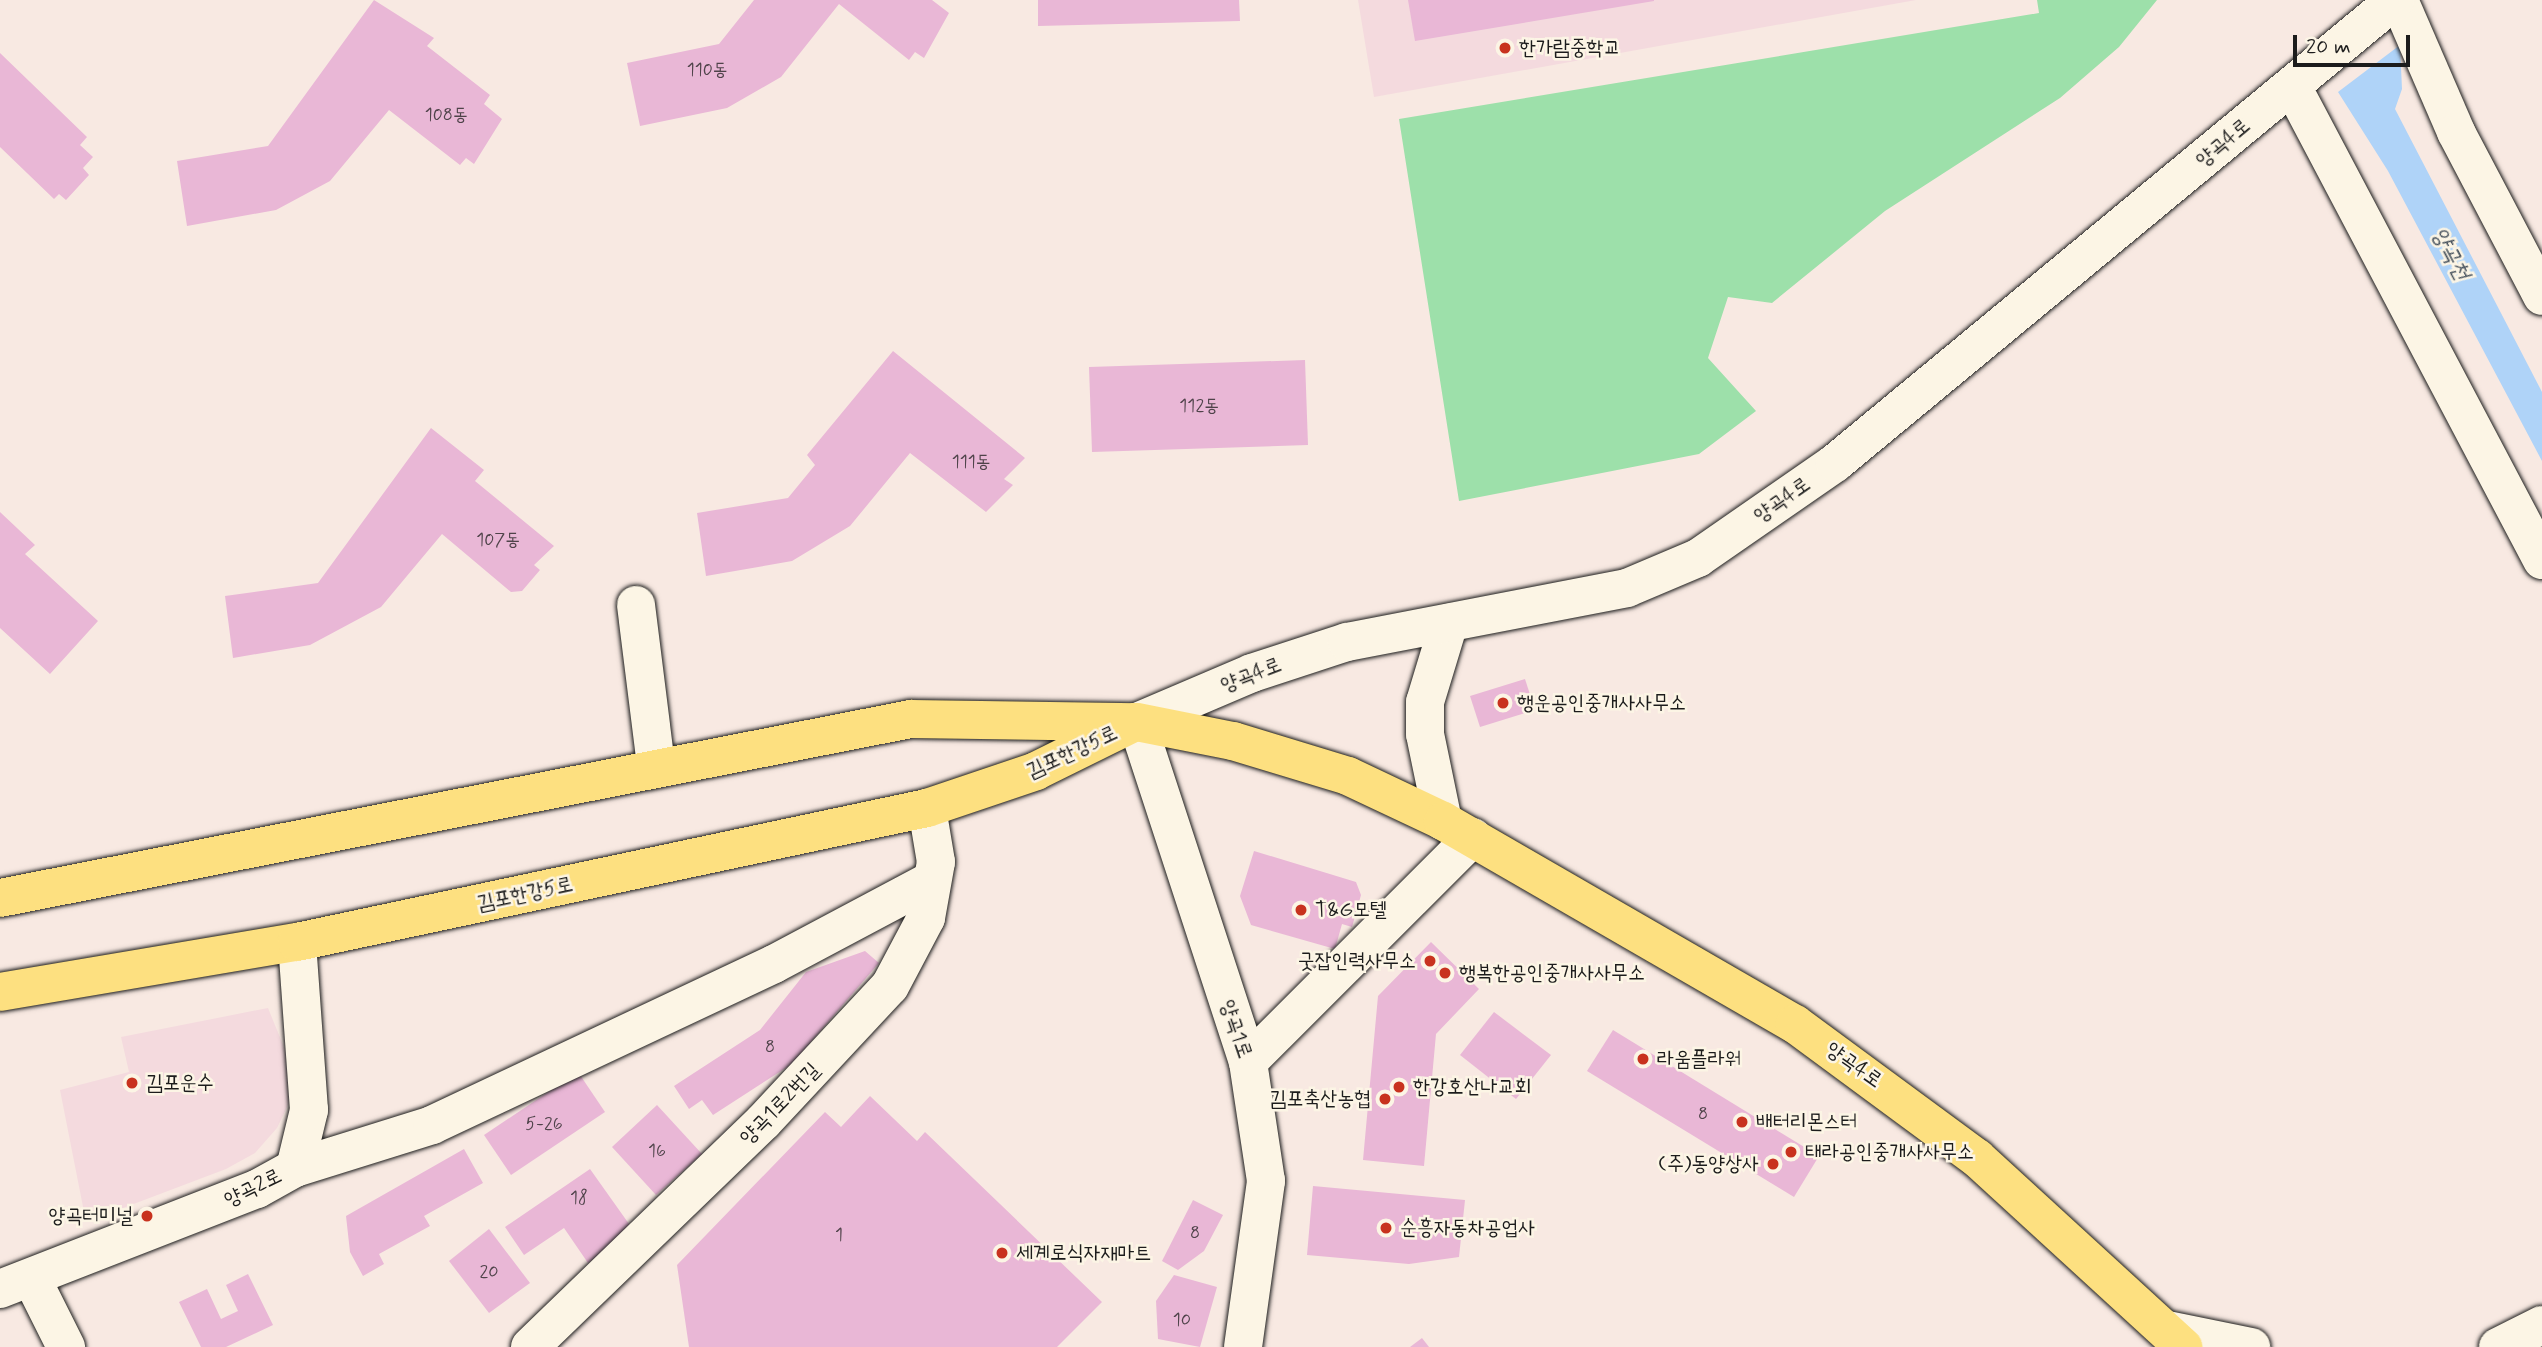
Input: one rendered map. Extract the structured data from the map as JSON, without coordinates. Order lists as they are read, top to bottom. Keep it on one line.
{"streets":{"main road":["양곡4로","김포한강5로"],"street":["양곡1로","양곡1로2번길","양곡2로"]},"crossings":[["양곡4로","김포한강5로"],["양곡4로","양곡1로"],["김포한강5로","양곡1로"],["김포한강5로","양곡1로2번길"],["김포한강5로","양곡2로"]],"water":["양곡천"],"places":["한가람중학교","행운공인중개사사무소","T&G모텔","굿잡인력사무소","행복한공인중개사사무소","라움플라워","김포운수","한강호산나교회","김포축산농협","배터리몬스터","태라공인중개사사무소","(주)동양상사","양곡터미널","순흥자동차공업사","세계로식자재마트"],"house_numbers":["110동","108동","112동","111동","107동","8","8","5-26","16","18","8","1","20","10"],"scale_bar":"20 m"}
